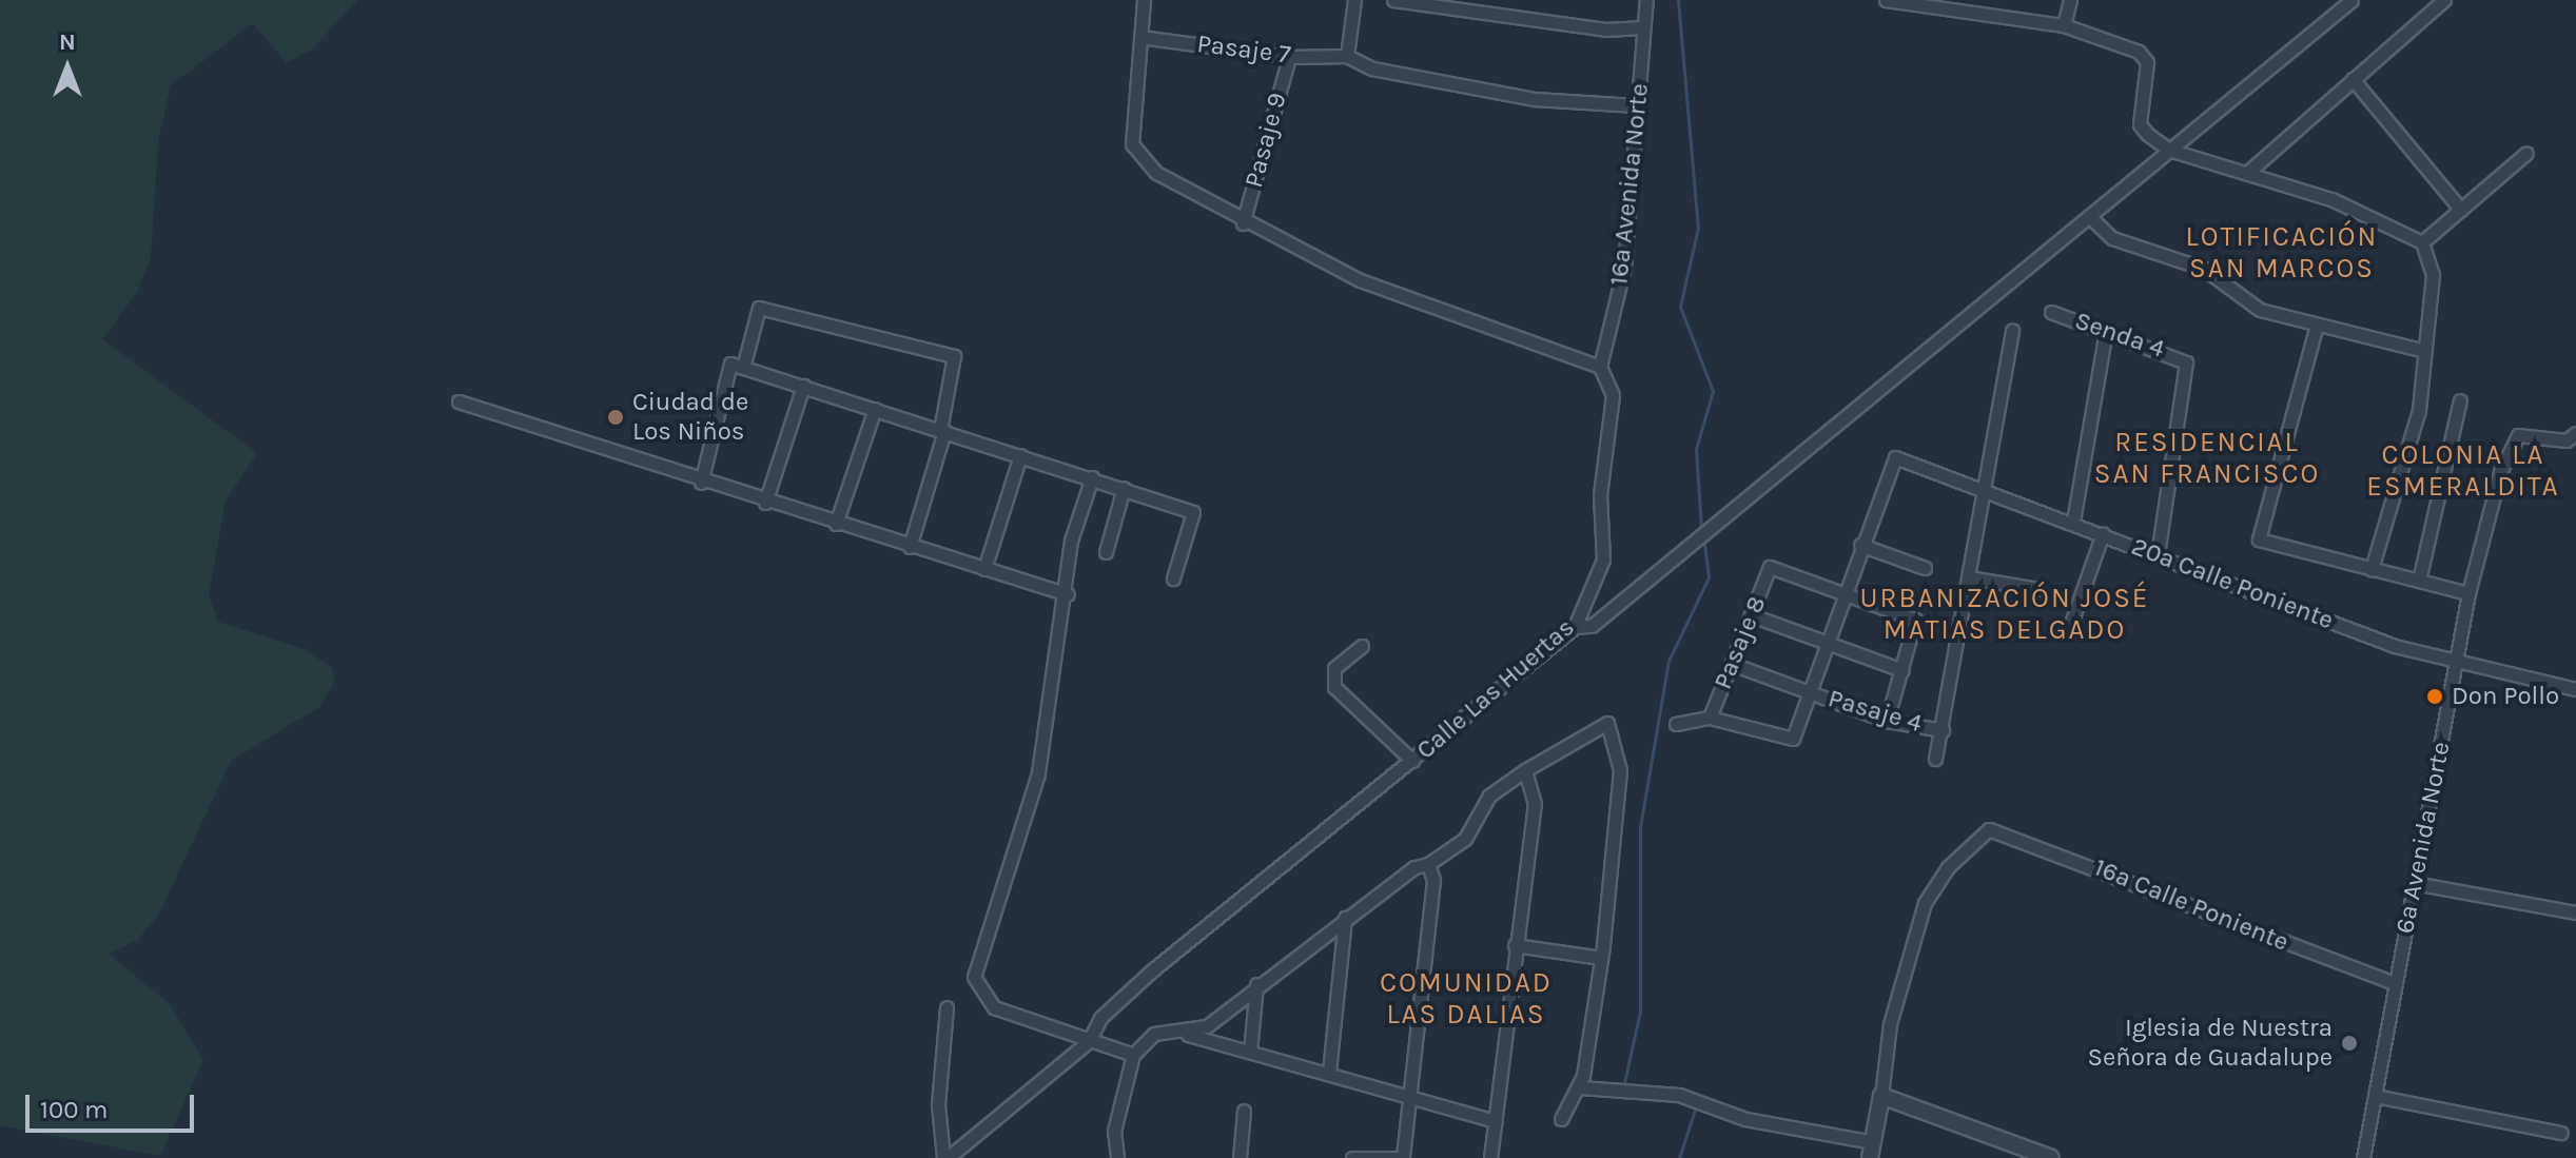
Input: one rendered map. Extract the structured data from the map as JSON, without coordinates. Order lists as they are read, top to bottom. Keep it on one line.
{"streets":{"street":["Pasaje 7","Pasaje 9","16a Avenida Norte","Senda 4","20a Calle Poniente","Pasaje 8","Calle Las Huertas","Pasaje 4","6a Avenida Norte","16a Calle Poniente"]},"crossings":[["Pasaje 7","Pasaje 9"],["16a Avenida Norte","Calle Las Huertas"],["Senda 4","20a Calle Poniente"],["20a Calle Poniente","6a Avenida Norte"],["6a Avenida Norte","16a Calle Poniente"]],"districts":["LOTIFICACIÓN SAN MARCOS","RESIDENCIAL SAN FRANCISCO","COLONIA LA ESMERALDITA","URBANIZACIÓN JOSÉ MATIAS DELGADO","COMUNIDAD LAS DALIAS"],"places":["Ciudad de Los Niños","Don Pollo","Iglesia de Nuestra Señora de Guadalupe"],"scale_bar":"100 m","north":"top"}
